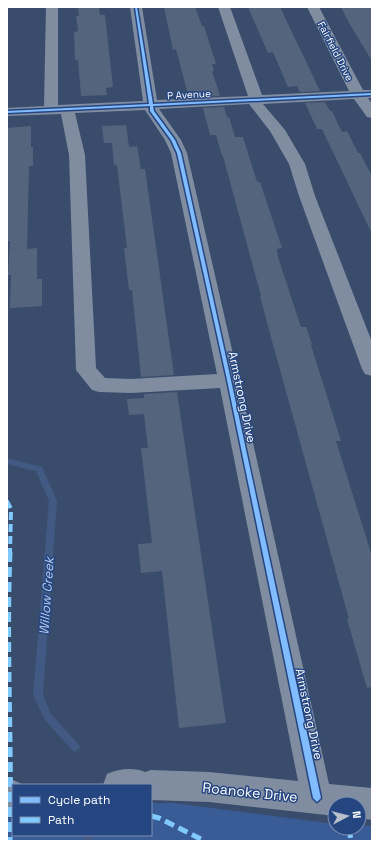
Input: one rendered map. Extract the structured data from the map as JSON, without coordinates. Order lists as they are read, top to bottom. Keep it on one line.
{"streets":{"street":["Fairfield Drive","P Avenue","Armstrong Drive","Roanoke Drive"]},"crossings":[["Fairfield Drive","P Avenue"],["P Avenue","Armstrong Drive"],["Armstrong Drive","Roanoke Drive"]],"water":["Willow Creek"],"legend":["Cycle path","Path"],"north":"right"}
